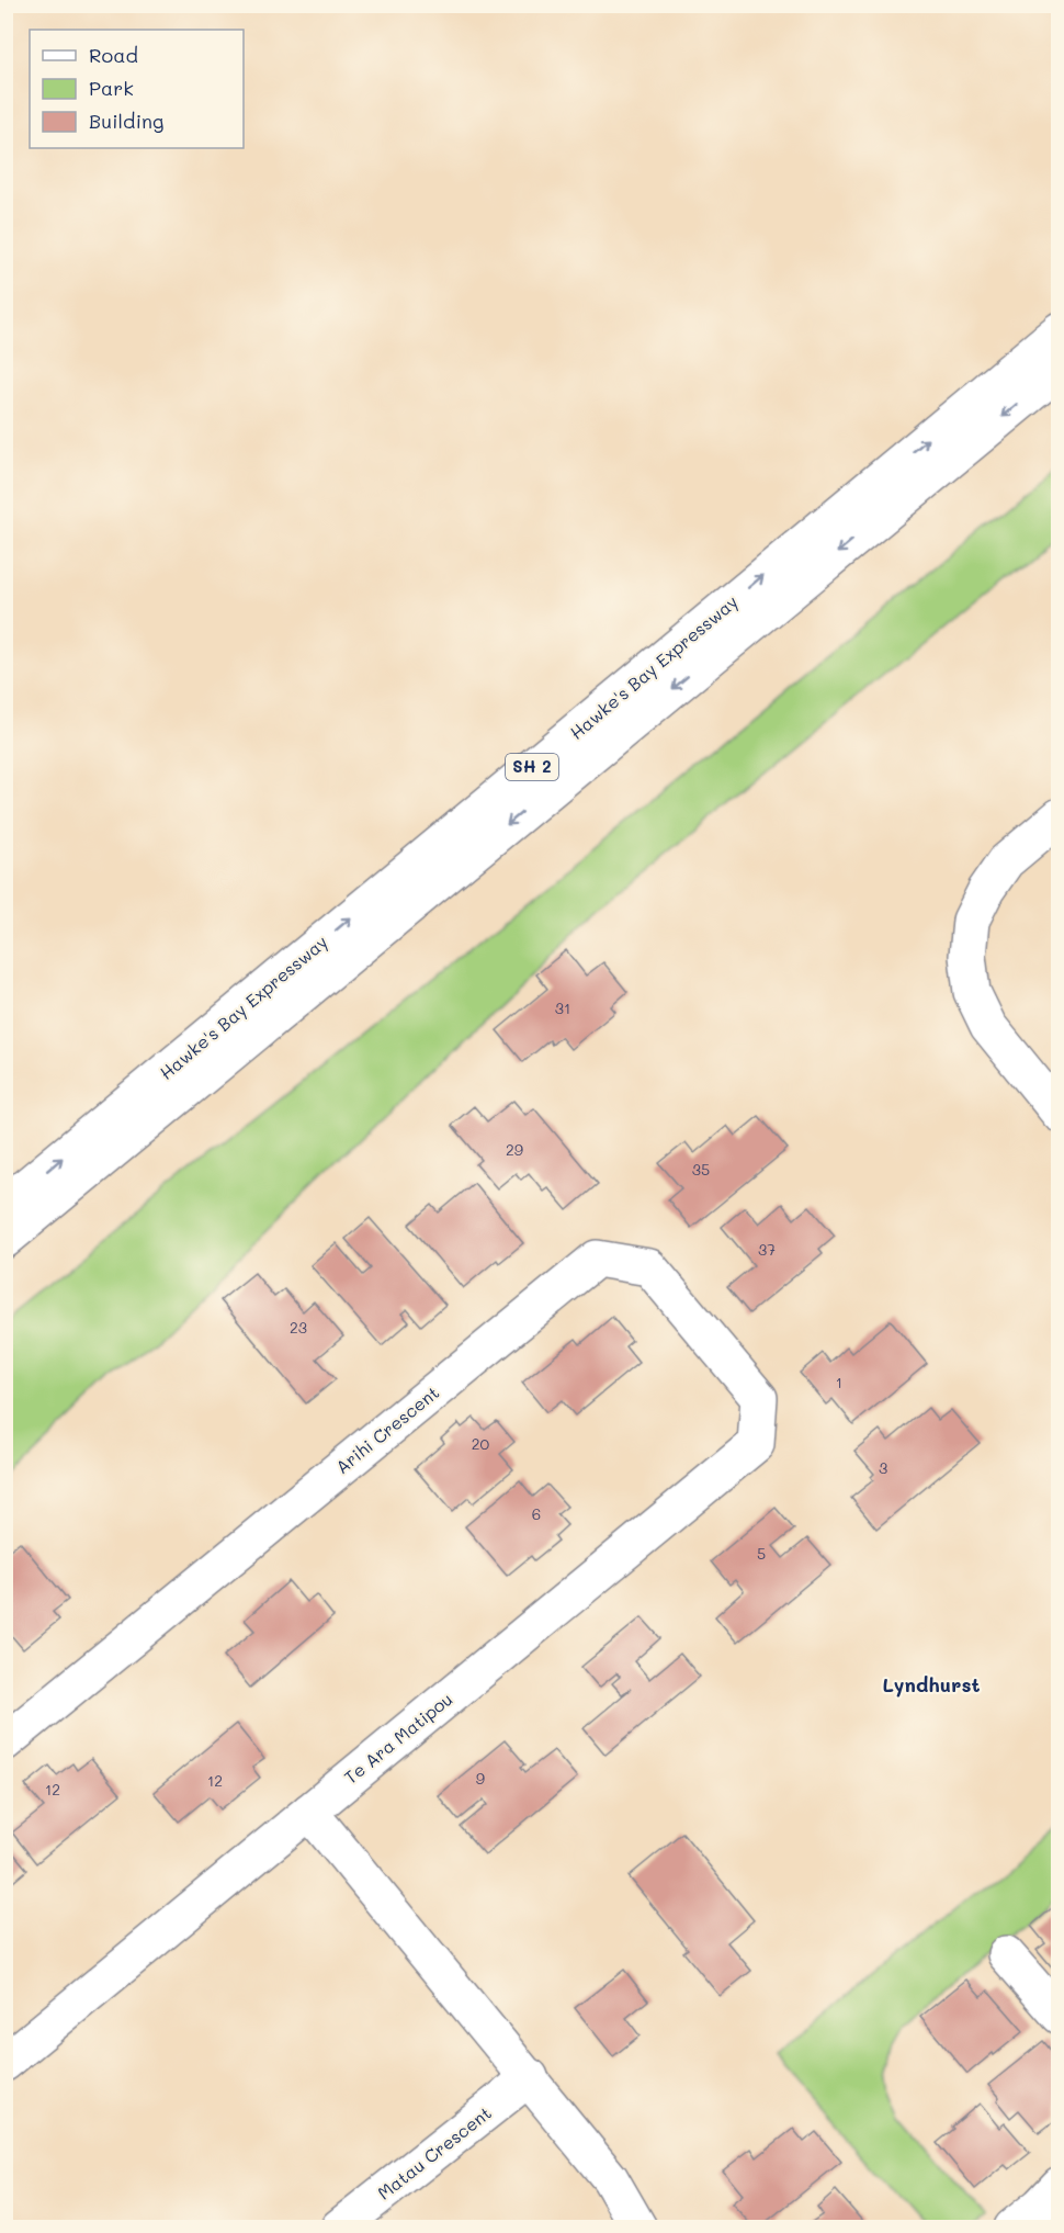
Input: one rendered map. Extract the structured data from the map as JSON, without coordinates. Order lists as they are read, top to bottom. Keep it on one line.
{"streets":{"main road":["Hawke's Bay Expressway","SH 2","Arihi Crescent","Te Ara Matipou","Matau Crescent"]},"crossings":[["Arihi Crescent","Te Ara Matipou"]],"districts":["Lyndhurst"],"house_numbers":["31","29","35","37","23","1","20","3","6","5","9","12","12"],"legend":["Road","Park","Building"]}
